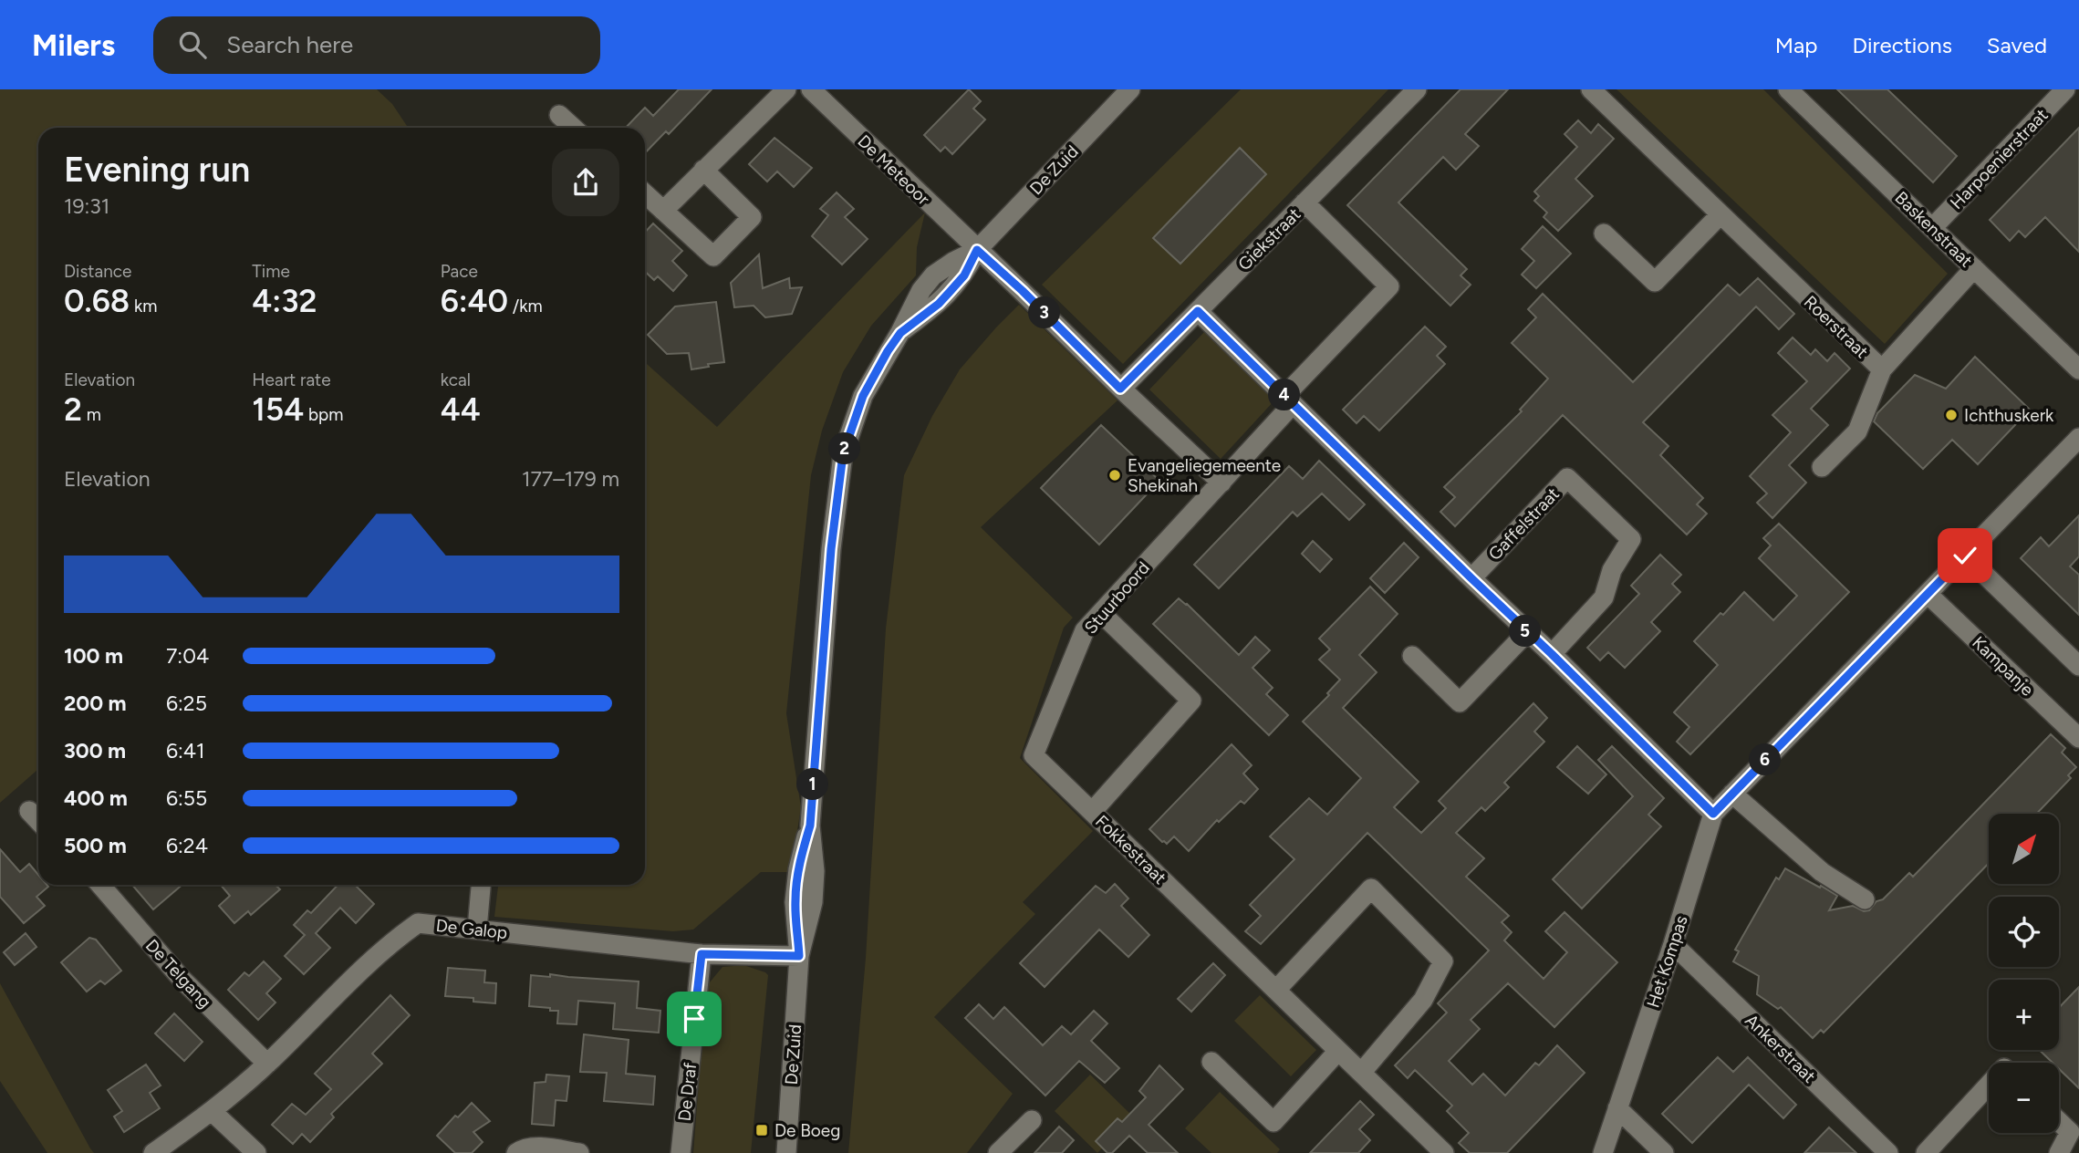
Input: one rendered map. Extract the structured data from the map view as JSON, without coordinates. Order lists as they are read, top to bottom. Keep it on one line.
{"streets":{"street":["Harpoenierstraat","De Meteoor","De Zuid","Baskenstraat","Giekstraat","Roerstraat","Gaffelstraat","Stuurboord","Kampanje","Fokkestraat","De Galop","Het Kompas","De Telgang","Ankerstraat","De Draf"]},"crossings":[["Harpoenierstraat","Baskenstraat"],["De Meteoor","De Zuid"],["De Meteoor","Giekstraat"],["De Zuid","De Galop"],["Baskenstraat","Roerstraat"],["Stuurboord","Fokkestraat"],["De Galop","De Telgang"],["De Galop","De Draf"],["Het Kompas","Ankerstraat"]],"places":{"other":["Ichthuskerk","Evangeliegemeente Shekinah"],"transit":["De Boeg"]},"north":"top right","page":{"header":"Milers","search":"Search here","nav":["Map","Directions","Saved"],"heading":["Evening run","19:31"],"stats":[["Distance","0.68 km"],["Time","4:32"],["Pace","6:40 /km"],["Elevation","2 m"],["Heart rate","154 bpm"],["kcal","44"]],"pins":["3","4","2","5","6","1"],"chart":["Elevation","177–179 m"],"list":[{"name":"100 m","note":"7:04"},{"name":"200 m","note":"6:25"},{"name":"300 m","note":"6:41"},{"name":"400 m","note":"6:55"},{"name":"500 m","note":"6:24"}],"map_buttons":["+","−"]}}
